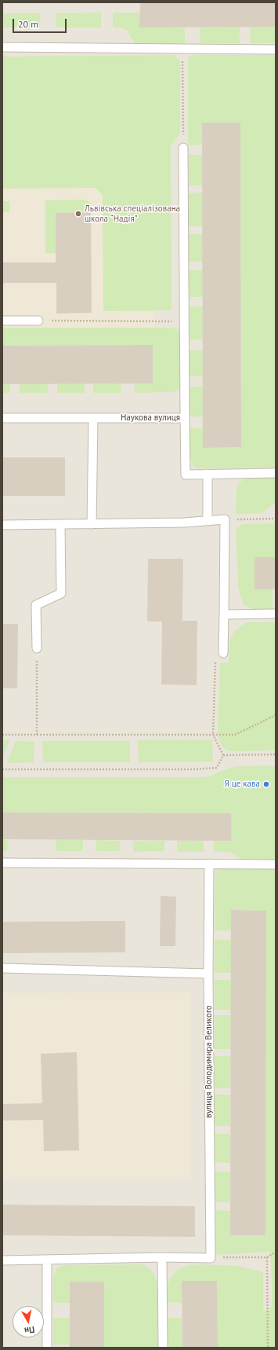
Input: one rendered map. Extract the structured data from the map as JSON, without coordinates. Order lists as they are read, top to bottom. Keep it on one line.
{"streets":{"lane":["Наукова вулиця","вулиця Володимира Великого"]},"places":["Львівська спеціалізована школа “Надія”","Я це кава"],"scale_bar":"20 m","north":"bottom"}
